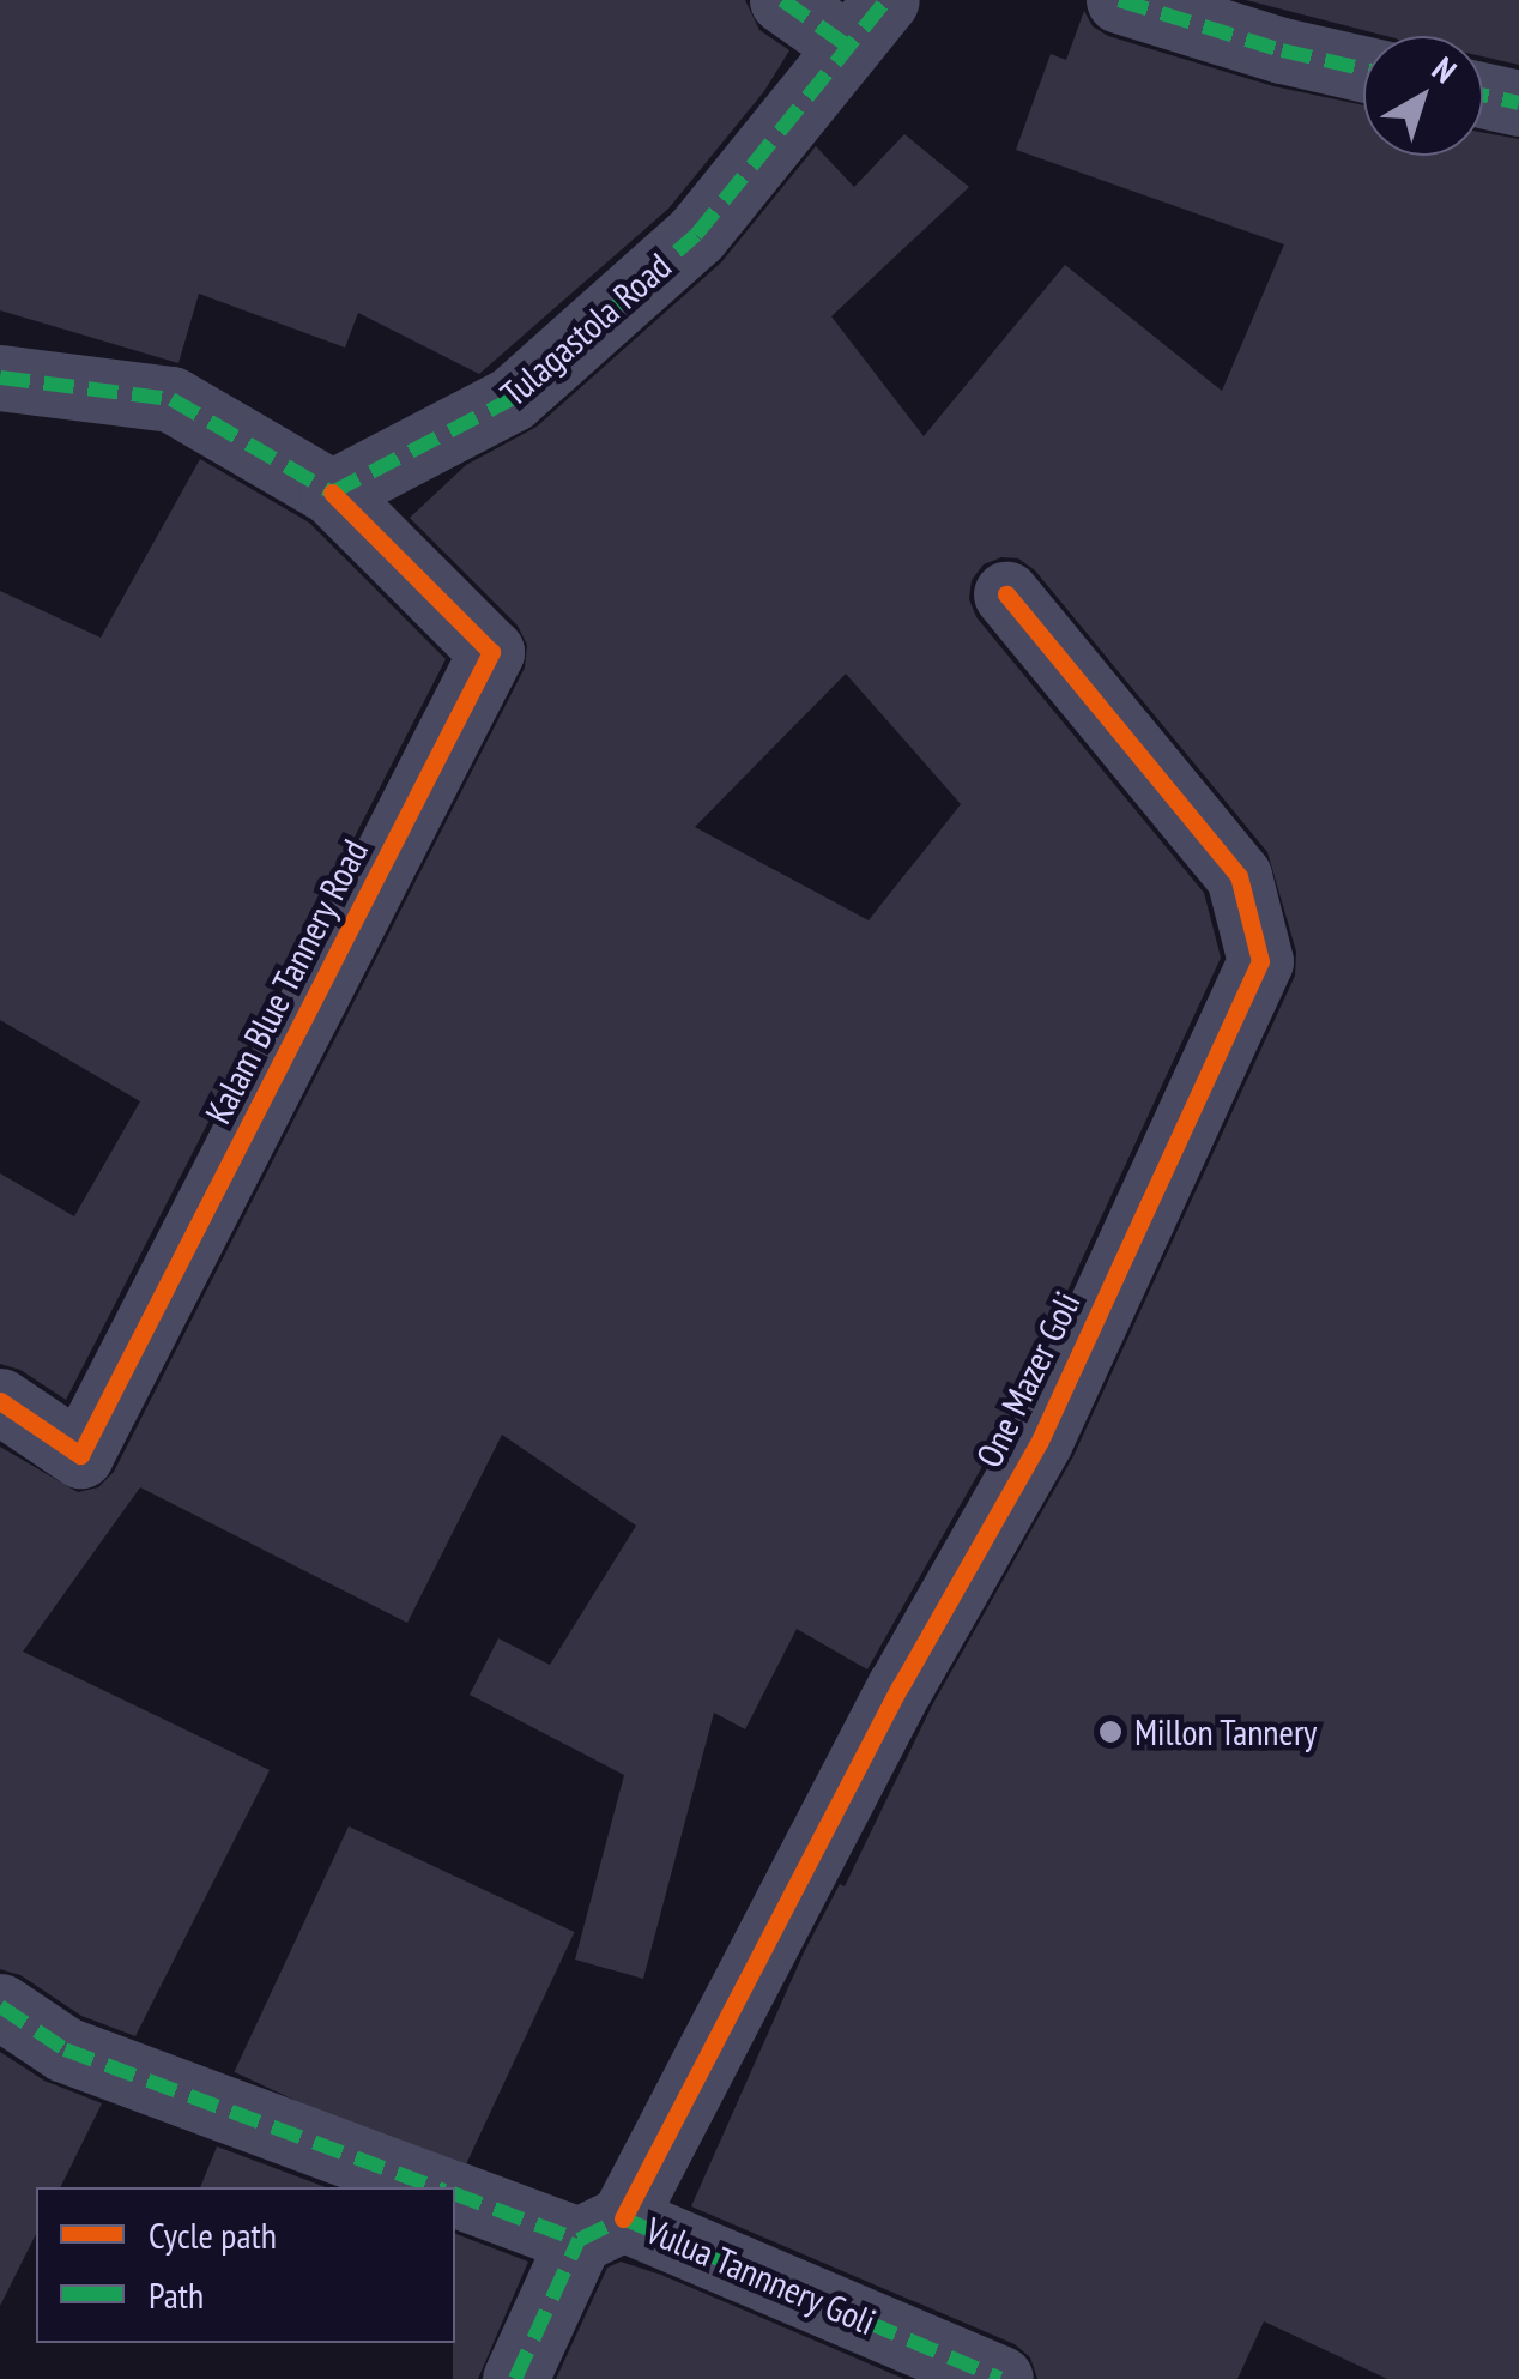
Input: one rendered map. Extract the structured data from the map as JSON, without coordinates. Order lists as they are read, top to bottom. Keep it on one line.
{"streets":{"street":["Tulagastola Road","Kalam Blue Tannery Road","One Mazer Goli","Vulua Tannnery Goli"]},"crossings":[["Tulagastola Road","Kalam Blue Tannery Road"],["One Mazer Goli","Vulua Tannnery Goli"]],"places":["Millon Tannery"],"legend":["Cycle path","Path"],"north":"top right"}
